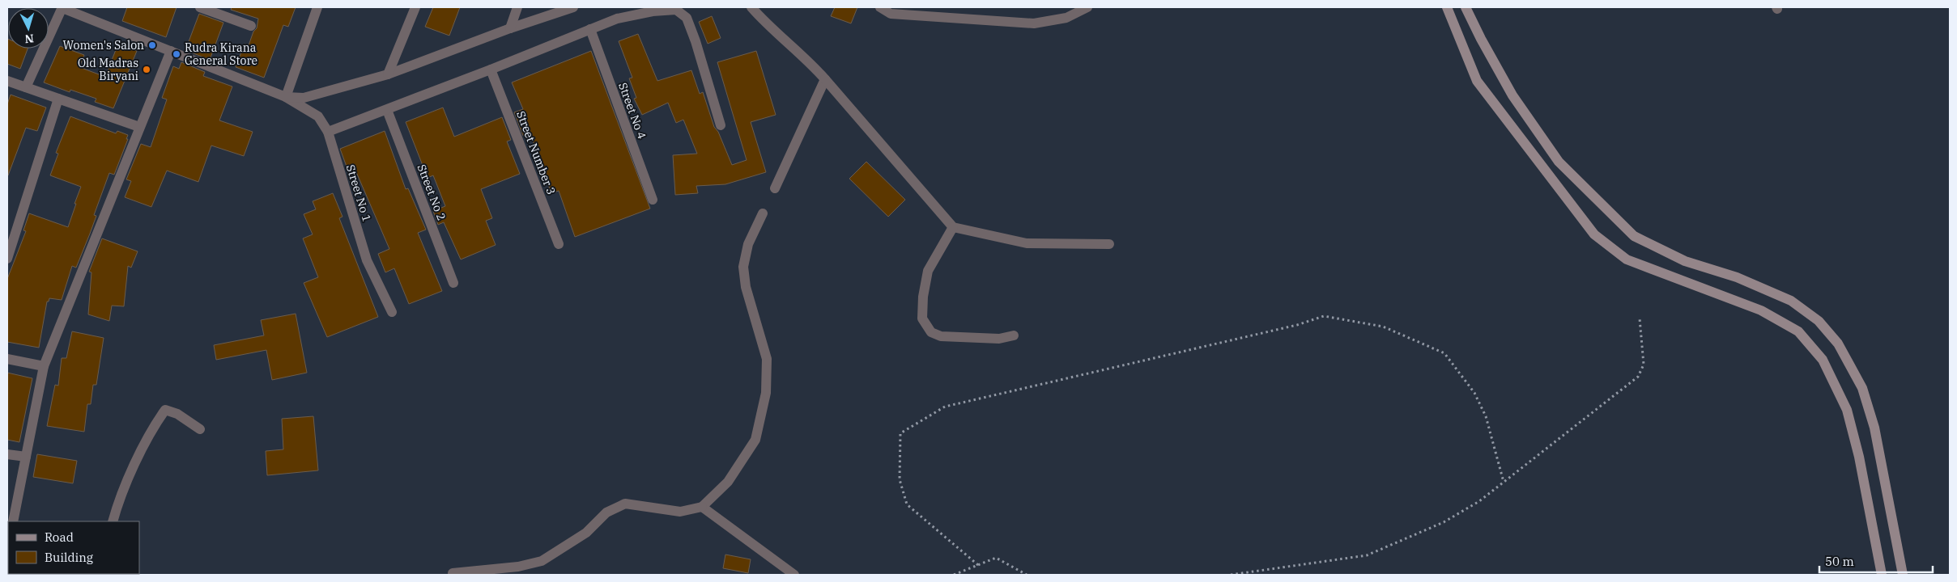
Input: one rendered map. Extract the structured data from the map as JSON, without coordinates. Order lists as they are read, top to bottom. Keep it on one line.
{"streets":{"street":["Street No 4","Street Number 3","Street No 2","Street No 1"]},"places":["Women's Salon","Rudra Kirana General Store","Old Madras Biryani"],"legend":["Road","Building"],"scale_bar":"50 m","north":"bottom"}
